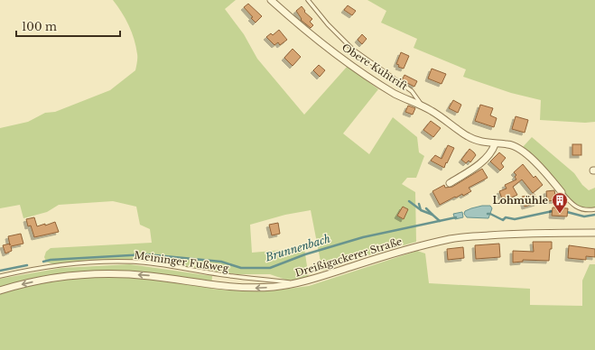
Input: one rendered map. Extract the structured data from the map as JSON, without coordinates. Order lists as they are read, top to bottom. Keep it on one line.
{"streets":{"street":["Obere Kuhtrift","Dreißigackerer Straße"],"lane":["Meininger Fußweg"]},"crossings":[["Dreißigackerer Straße","Meininger Fußweg"]],"one_way":["Dreißigackerer Straße"],"water":["Brunnenbach"],"places":{"building":["Lohmühle"]},"scale_bar":"100 m"}
